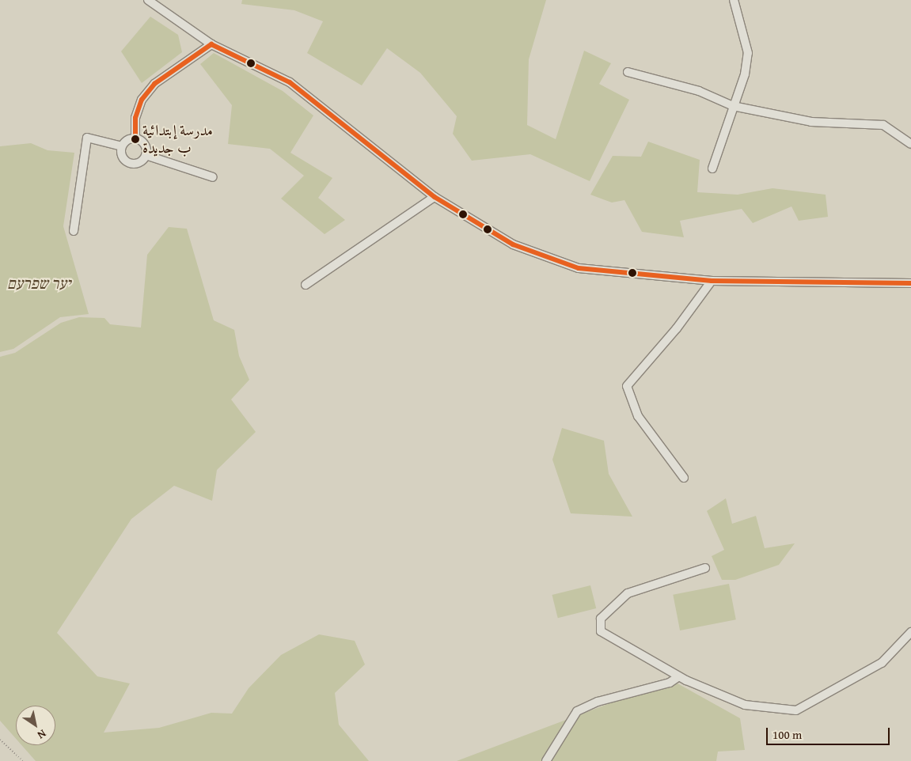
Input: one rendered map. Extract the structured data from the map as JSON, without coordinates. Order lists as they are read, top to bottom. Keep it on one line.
{"parks":["יער שפרעם"],"places":["مدرسة إبتدائية ب جديدة"],"scale_bar":"100 m","north":"bottom right"}
